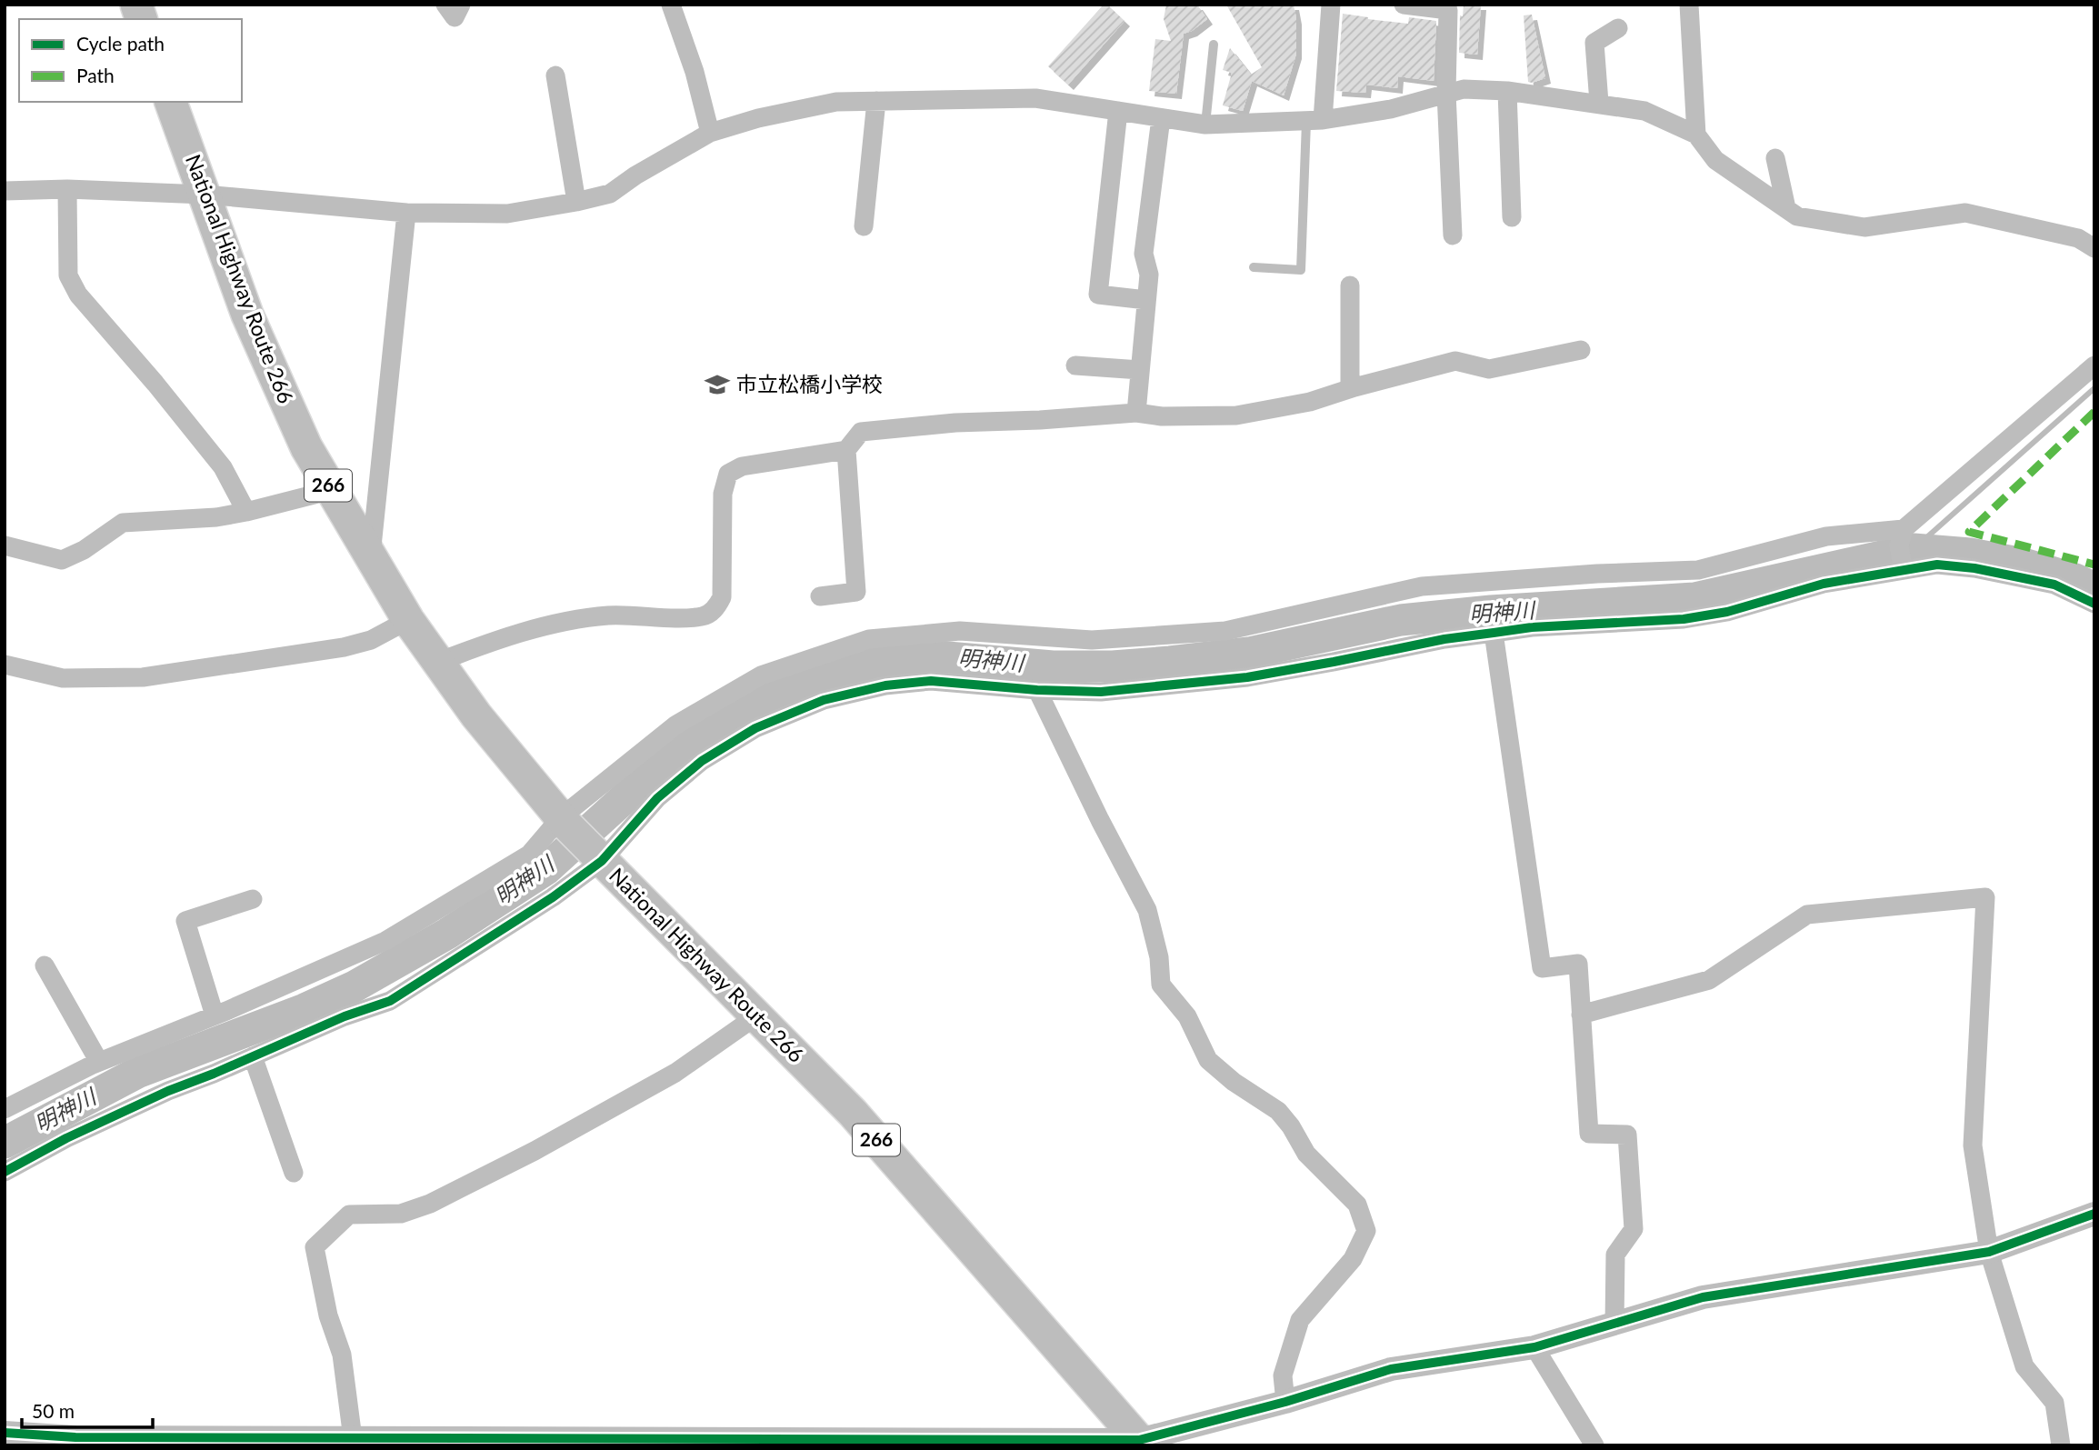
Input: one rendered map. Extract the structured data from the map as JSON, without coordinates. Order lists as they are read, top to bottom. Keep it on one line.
{"streets":{"highway":["National Highway Route 266","266"]},"water":["明神川"],"places":{"school or university":["市立松橋小学校"]},"legend":["Cycle path","Path"],"scale_bar":"50 m"}
